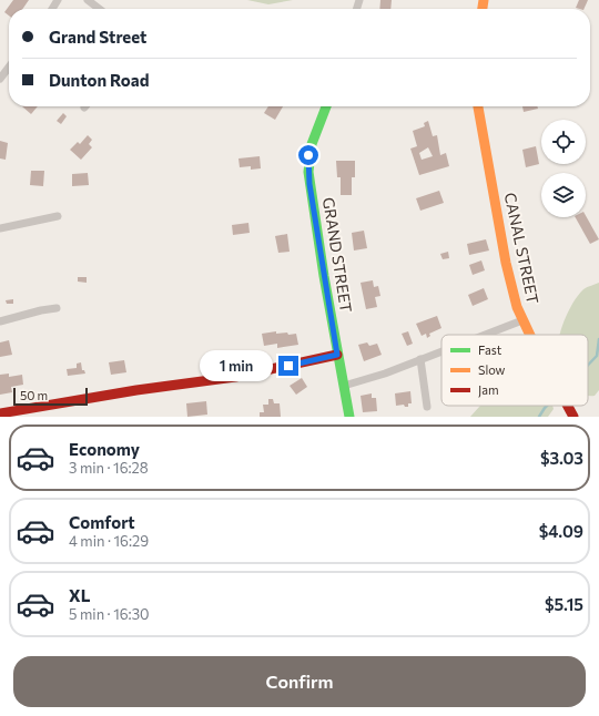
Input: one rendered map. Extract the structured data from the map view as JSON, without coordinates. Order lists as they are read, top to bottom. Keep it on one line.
{"streets":{"street":["CANAL STREET","GRAND STREET"]},"legend":["Fast","Slow","Jam"],"scale_bar":"50 m","page":{"banner":["Grand Street","Dunton Road"],"bubble":"1 min","scale":"50 m","list":[{"name":"Economy","note":"3 min · 16:28","value":"$3.03"},{"name":"Comfort","note":"4 min · 16:29","value":"$4.09"},{"name":"XL","note":"5 min · 16:30","value":"$5.15"}],"buttons":"Confirm"}}
